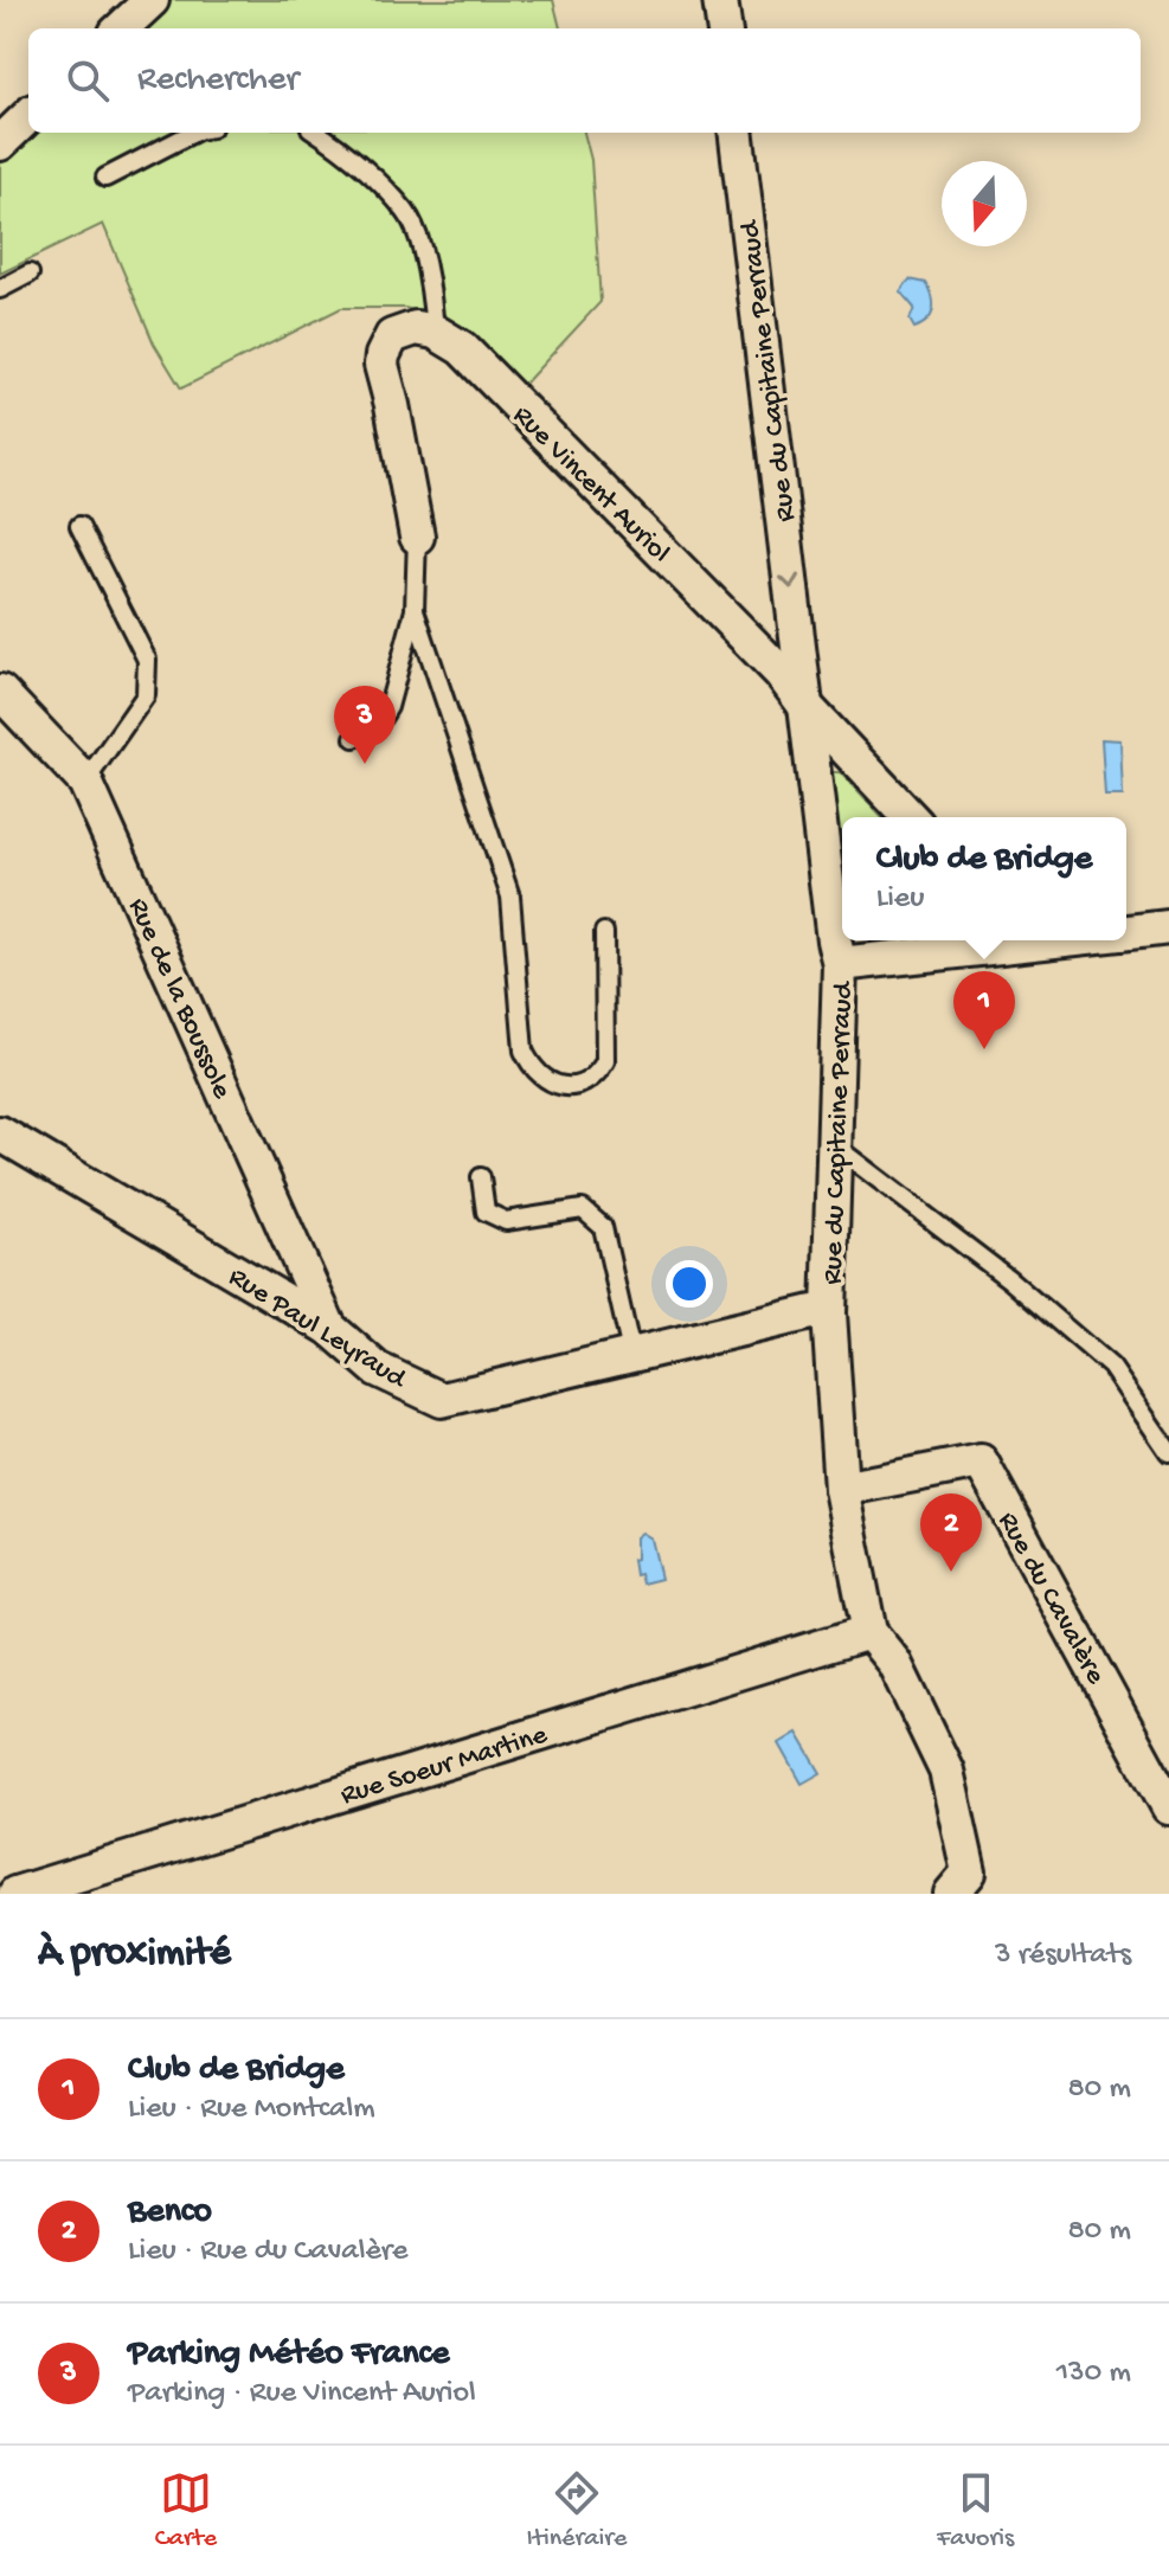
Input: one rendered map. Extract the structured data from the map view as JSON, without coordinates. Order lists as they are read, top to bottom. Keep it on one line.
{"streets":{"street":["Rue du Capitaine Perraud","Rue Vincent Auriol","Rue de la Boussole","Rue Paul Leyraud","Rue du Cavalère","Rue Soeur Martine"]},"crossings":[["Rue du Capitaine Perraud","Rue Vincent Auriol"],["Rue du Capitaine Perraud","Rue Paul Leyraud"],["Rue du Capitaine Perraud","Rue du Cavalère"],["Rue du Capitaine Perraud","Rue Soeur Martine"],["Rue de la Boussole","Rue Paul Leyraud"]],"one_way":["Rue du Capitaine Perraud"],"north":"bottom","page":{"search":"Rechercher","pins":["3","1","2"],"popup":["Club de Bridge","Lieu"],"heading":["À proximité","3 résultats"],"list":[{"mark":"1","name":"Club de Bridge","note":"Lieu · Rue Montcalm","value":"80 m"},{"mark":"2","name":"Benco","note":"Lieu · Rue du Cavalère","value":"80 m"},{"mark":"3","name":"Parking Météo France","note":"Parking · Rue Vincent Auriol","value":"130 m"}],"nav":["Carte","Itinéraire","Favoris"]}}
